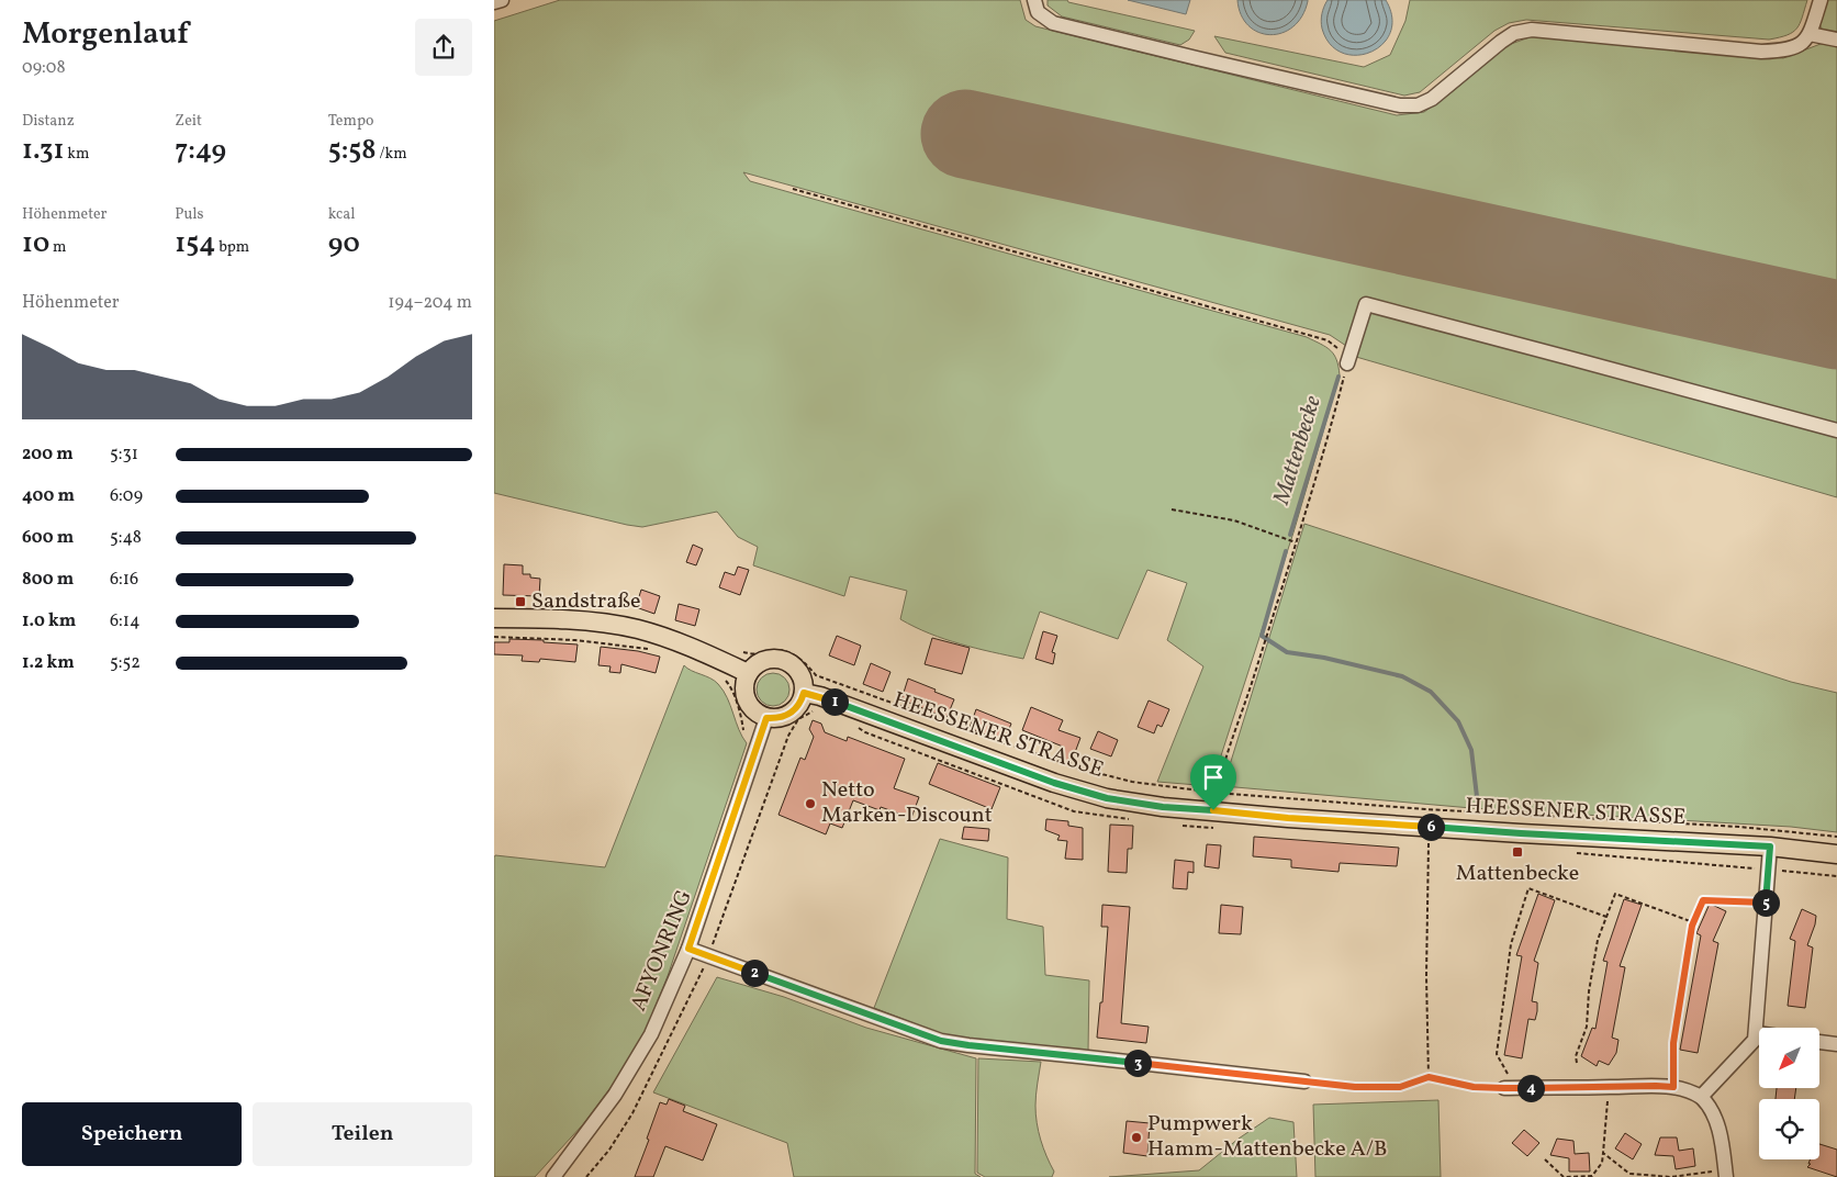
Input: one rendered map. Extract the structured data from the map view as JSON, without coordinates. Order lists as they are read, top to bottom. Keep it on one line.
{"streets":{"main road":["HEESSENER STRASSE"],"street":["AFYONRING"]},"crossings":[["HEESSENER STRASSE","AFYONRING"]],"water":["Mattenbecke"],"places":{"transit":["Sandstraße","Mattenbecke"],"other":["Netto Marken-Discount","Pumpwerk Hamm-Mattenbecke A/B"]},"north":"bottom left","page":{"heading":["Morgenlauf","09:08"],"stats":[["Distanz","1.31 km"],["Zeit","7:49"],["Tempo","5:58 /km"],["Höhenmeter","10 m"],["Puls","154 bpm"],["kcal","90"]],"chart":["Höhenmeter","194–204 m"],"list":[{"name":"200 m","note":"5:31"},{"name":"400 m","note":"6:09"},{"name":"600 m","note":"5:48"},{"name":"800 m","note":"6:16"},{"name":"1.0 km","note":"6:14"},{"name":"1.2 km","note":"5:52"}],"pins":["1","6","5","2","3","4"],"buttons":["Speichern","Teilen"]}}
